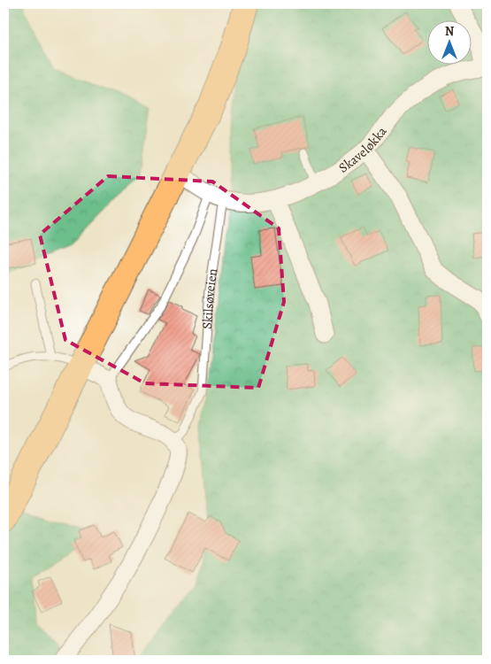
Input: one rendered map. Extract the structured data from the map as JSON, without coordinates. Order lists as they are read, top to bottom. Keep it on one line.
{"streets":{"street":["Skaveløkka"],"lane":["Skilsøveien"]},"crossings":[["Skaveløkka","Skilsøveien"]],"north":"top"}
